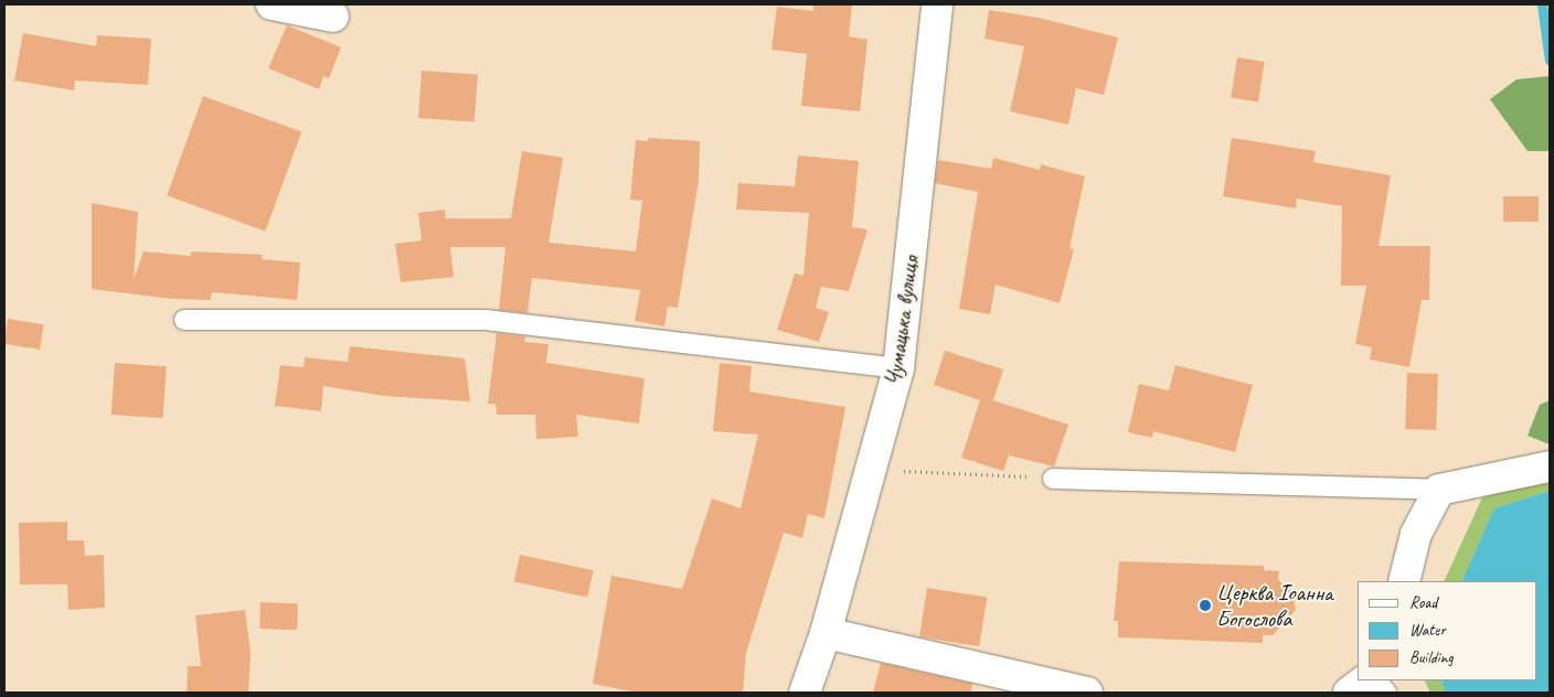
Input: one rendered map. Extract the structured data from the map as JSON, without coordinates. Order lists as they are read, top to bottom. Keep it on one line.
{"streets":{"street":["Чумацька вулиця"]},"places":["Церква Іоанна Богослова"],"legend":["Road","Water","Building"]}
